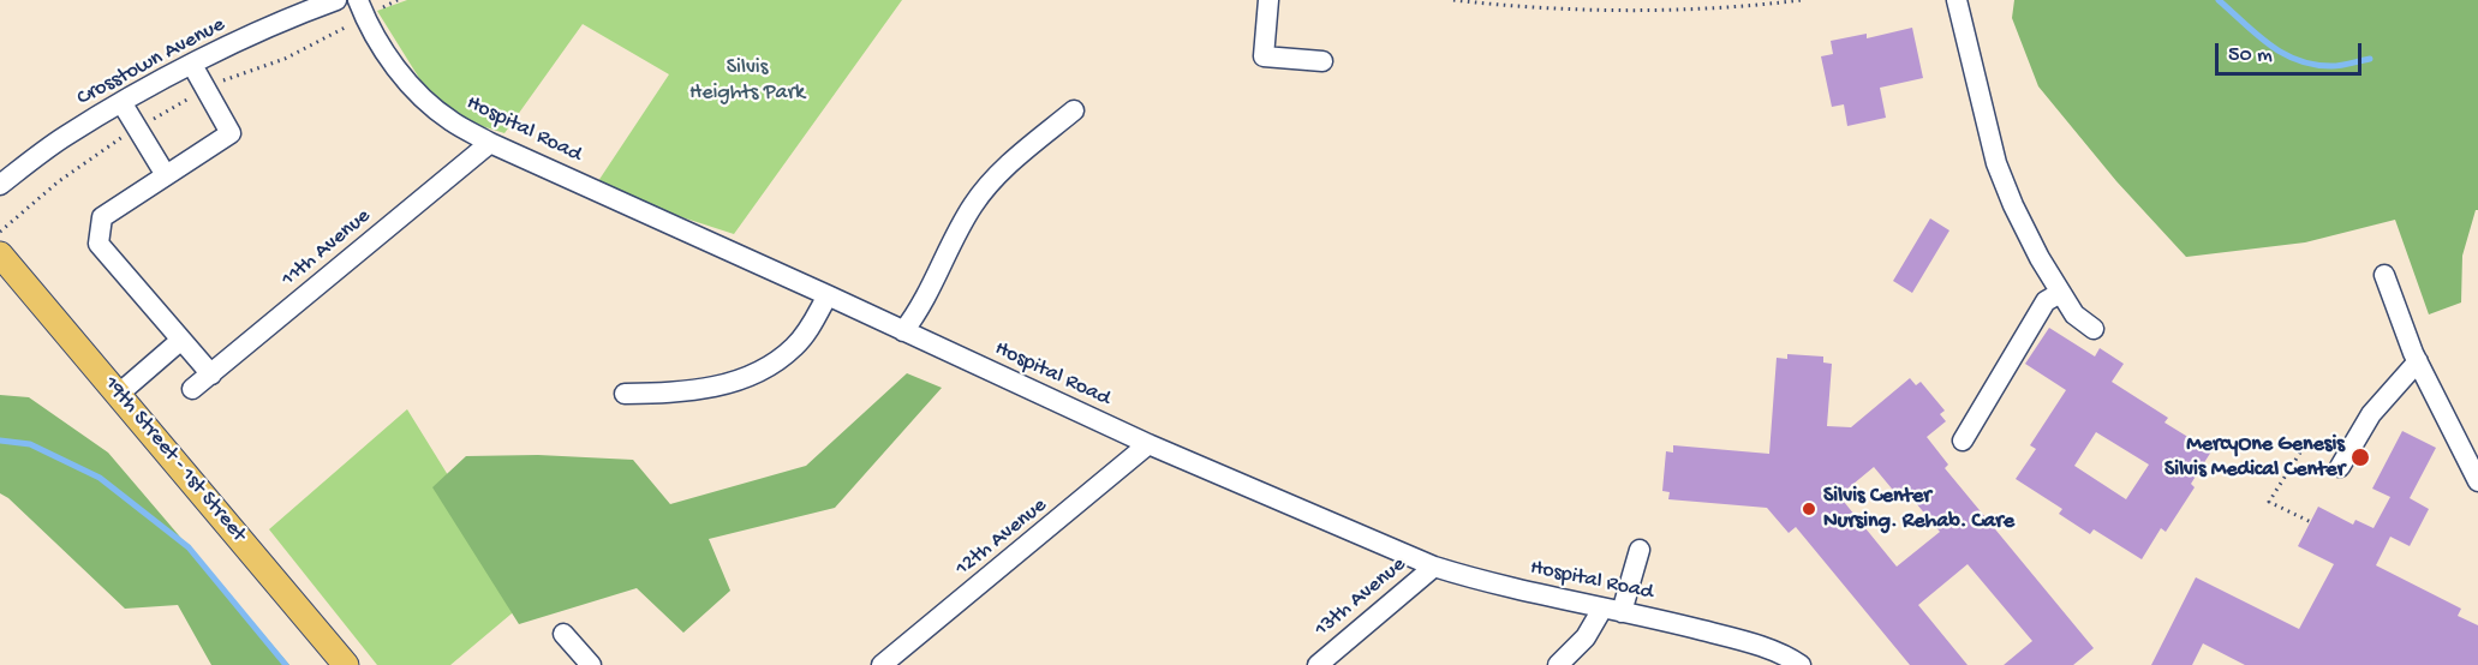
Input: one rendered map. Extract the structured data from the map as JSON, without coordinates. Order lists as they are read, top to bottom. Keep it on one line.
{"streets":{"main road":["19th Street - 1st Street"],"street":["Crosstown Avenue","Hospital Road","11th Avenue","12th Avenue","13th Avenue"]},"crossings":[["Hospital Road","11th Avenue"],["Hospital Road","12th Avenue"],["Hospital Road","13th Avenue"]],"parks":["Silvis Heights Park"],"places":["MercyOne Genesis Silvis Medical Center","Silvis Center Nursing. Rehab. Care"],"scale_bar":"50 m"}
